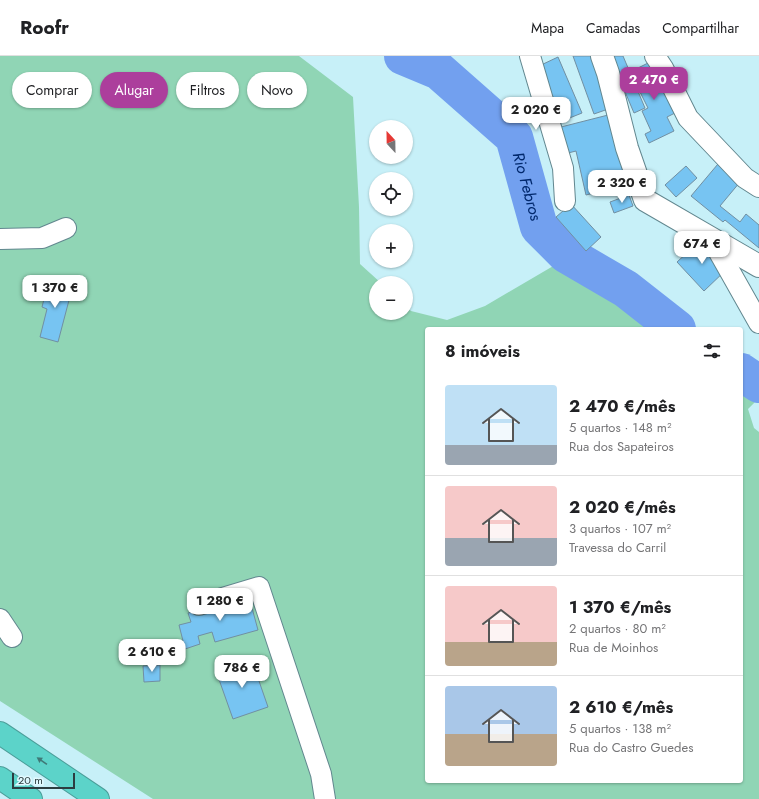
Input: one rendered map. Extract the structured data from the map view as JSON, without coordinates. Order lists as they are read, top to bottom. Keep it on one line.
{"water":["Rio Febros"],"scale_bar":"20 m","north":"top","page":{"header":"Roofr","nav":["Mapa","Camadas","Compartilhar"],"price":["2 470 €","2 020 €","2 320 €","674 €","1 370 €","1 280 €","2 610 €","786 €"],"chip":["Comprar","Alugar","Filtros","Novo"],"map_buttons":["+","−"],"heading":"8 imóveis","list":[{"name":"2 470 €/mês","note":"5 quartos · 148 m² · Rua dos Sapateiros"},{"name":"2 020 €/mês","note":"3 quartos · 107 m² · Travessa do Carril"},{"name":"1 370 €/mês","note":"2 quartos · 80 m² · Rua de Moinhos"},{"name":"2 610 €/mês","note":"5 quartos · 138 m² · Rua do Castro Guedes"}],"scale":"20 m"}}
